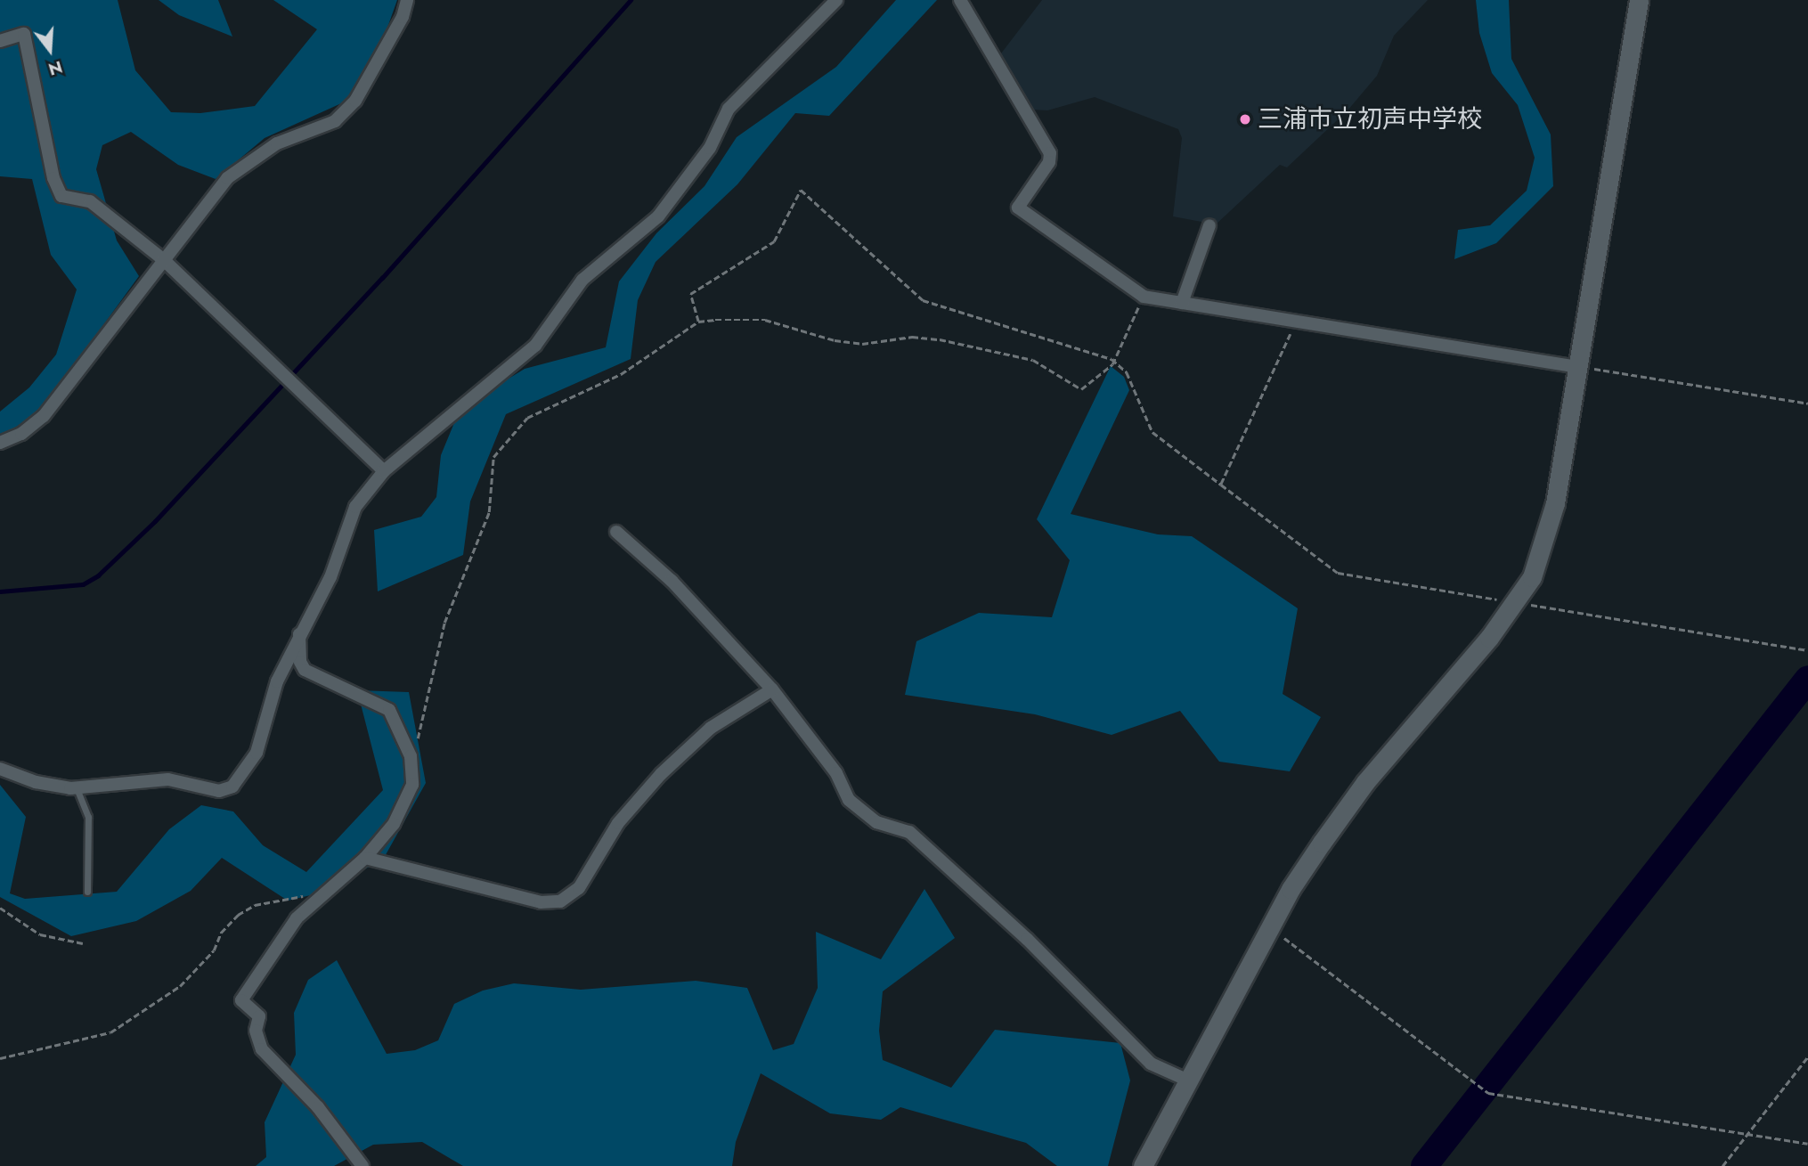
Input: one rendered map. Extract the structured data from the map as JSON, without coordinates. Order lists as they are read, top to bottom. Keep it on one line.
{"places":["三浦市立初声中学校"],"north":"bottom"}
